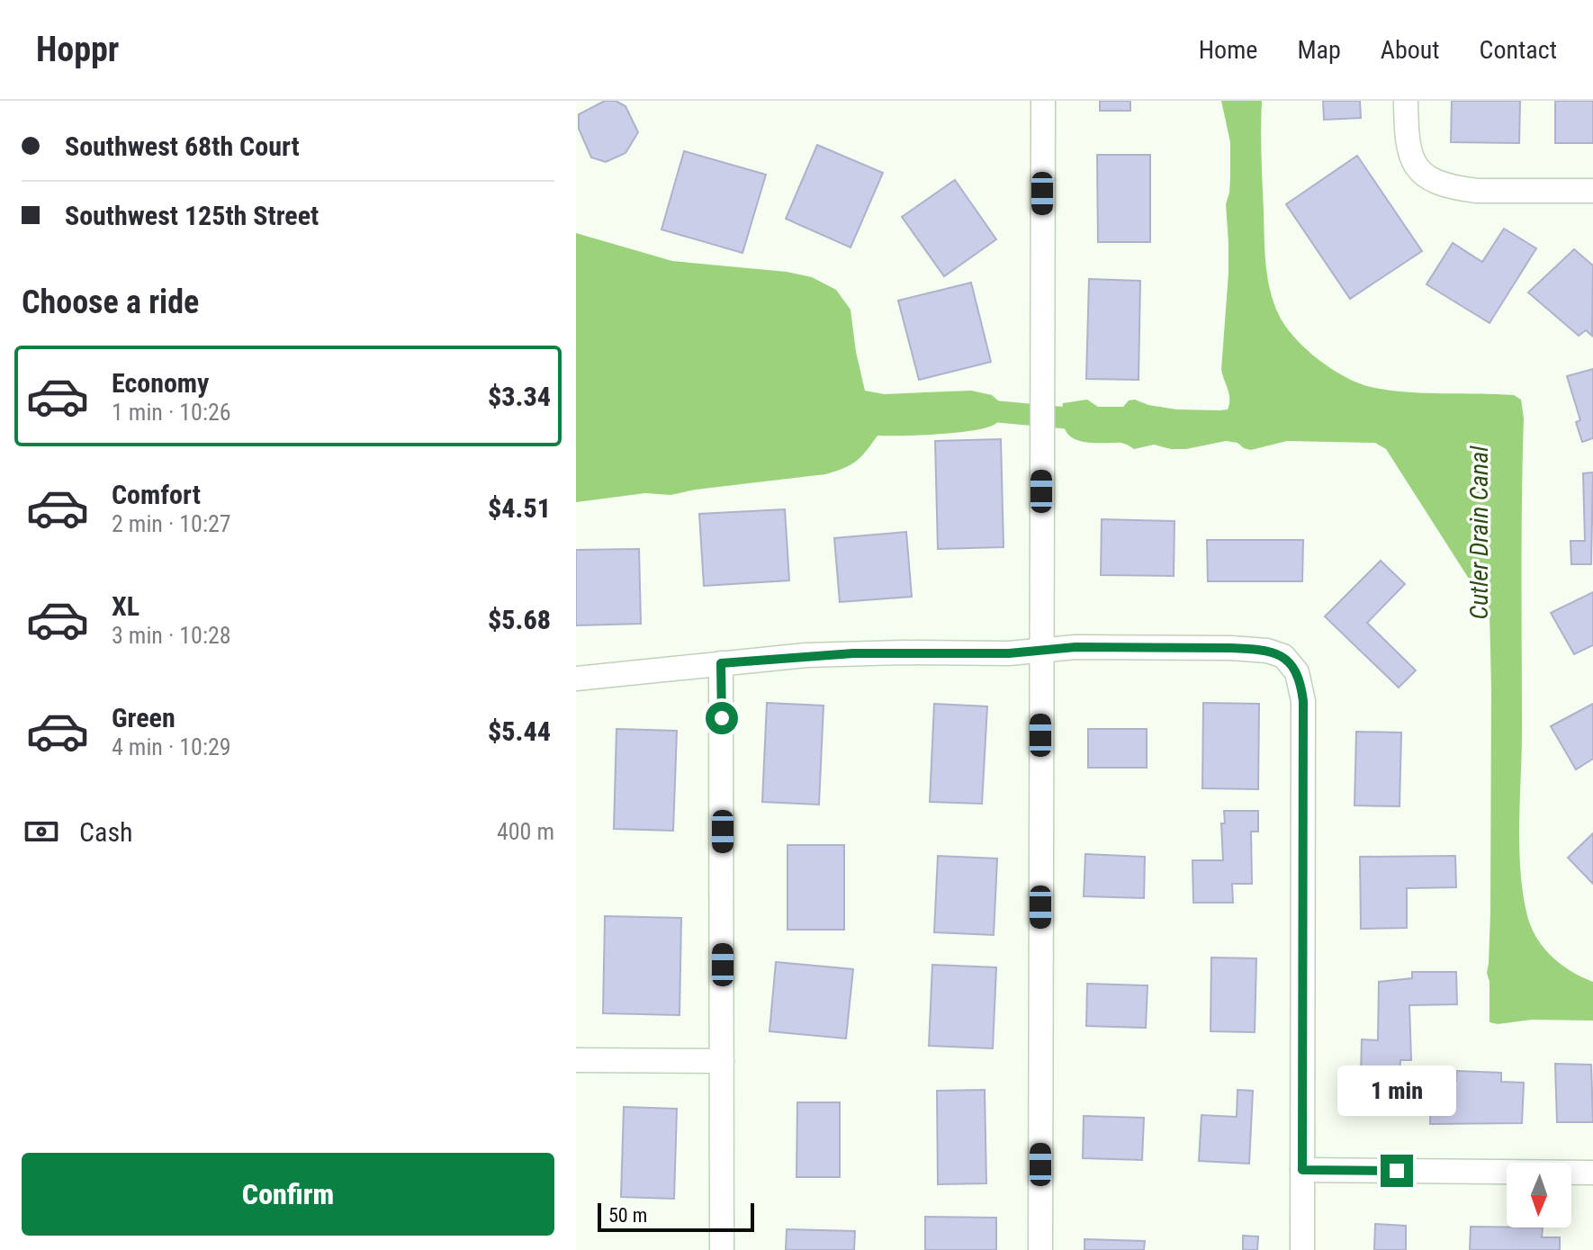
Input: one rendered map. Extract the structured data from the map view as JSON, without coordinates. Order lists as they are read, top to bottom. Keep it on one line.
{"water":["Cutler Drain Canal"],"scale_bar":"50 m","north":"bottom","page":{"header":"Hoppr","nav":["Home","Map","About","Contact"],"banner":["Southwest 68th Court","Southwest 125th Street"],"heading":"Choose a ride","list":[{"name":"Economy","note":"1 min · 10:26","value":"$3.34"},{"name":"Comfort","note":"2 min · 10:27","value":"$4.51"},{"name":"XL","note":"3 min · 10:28","value":"$5.68"},{"name":"Green","note":"4 min · 10:29","value":"$5.44"}],"pay":["Cash","400 m"],"bubble":"1 min","buttons":"Confirm","scale":"50 m"}}
